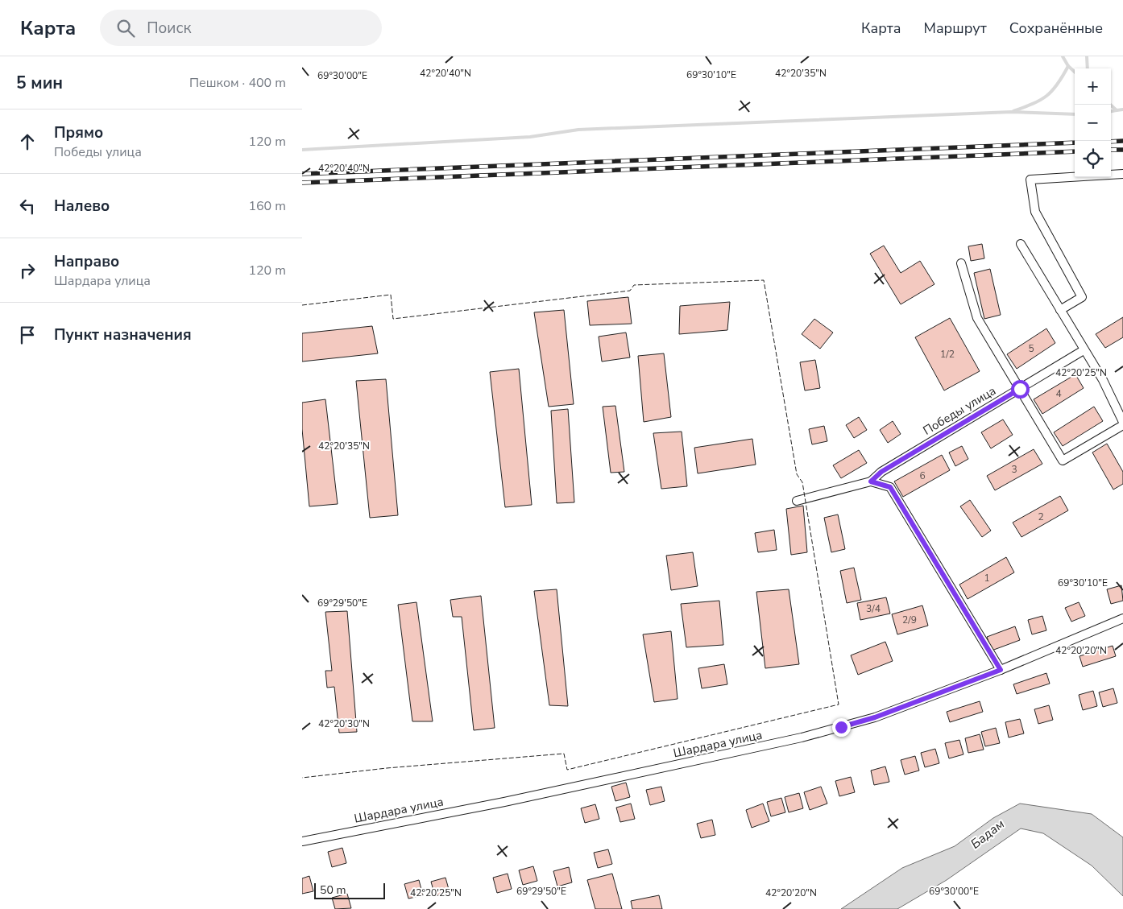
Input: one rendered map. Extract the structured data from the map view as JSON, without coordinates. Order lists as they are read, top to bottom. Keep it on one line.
{"streets":{"street":["Победы улица","Шардара улица"]},"water":["Бадам"],"house_numbers":["5","1/2","4","3","6","2","1","3/4","2/9"],"scale_bar":"50 m","page":{"header":"Карта","search":"Поиск","nav":["Карта","Маршрут","Сохранённые"],"heading":["5 мин","Пешком · 400 m"],"map_buttons":["+","−"],"list":[["Прямо","Победы улица","120 m"],["Налево","160 m"],["Направо","Шардара улица","120 m"],"Пункт назначения"],"scale":"50 m"},"coordinates":["42°20'40\"N","42°20'35\"N","69°30'10\"E","69°30'00\"E","42°20'25\"N","69°29'50\"E","42°20'20\"N","42°20'30\"N"]}
